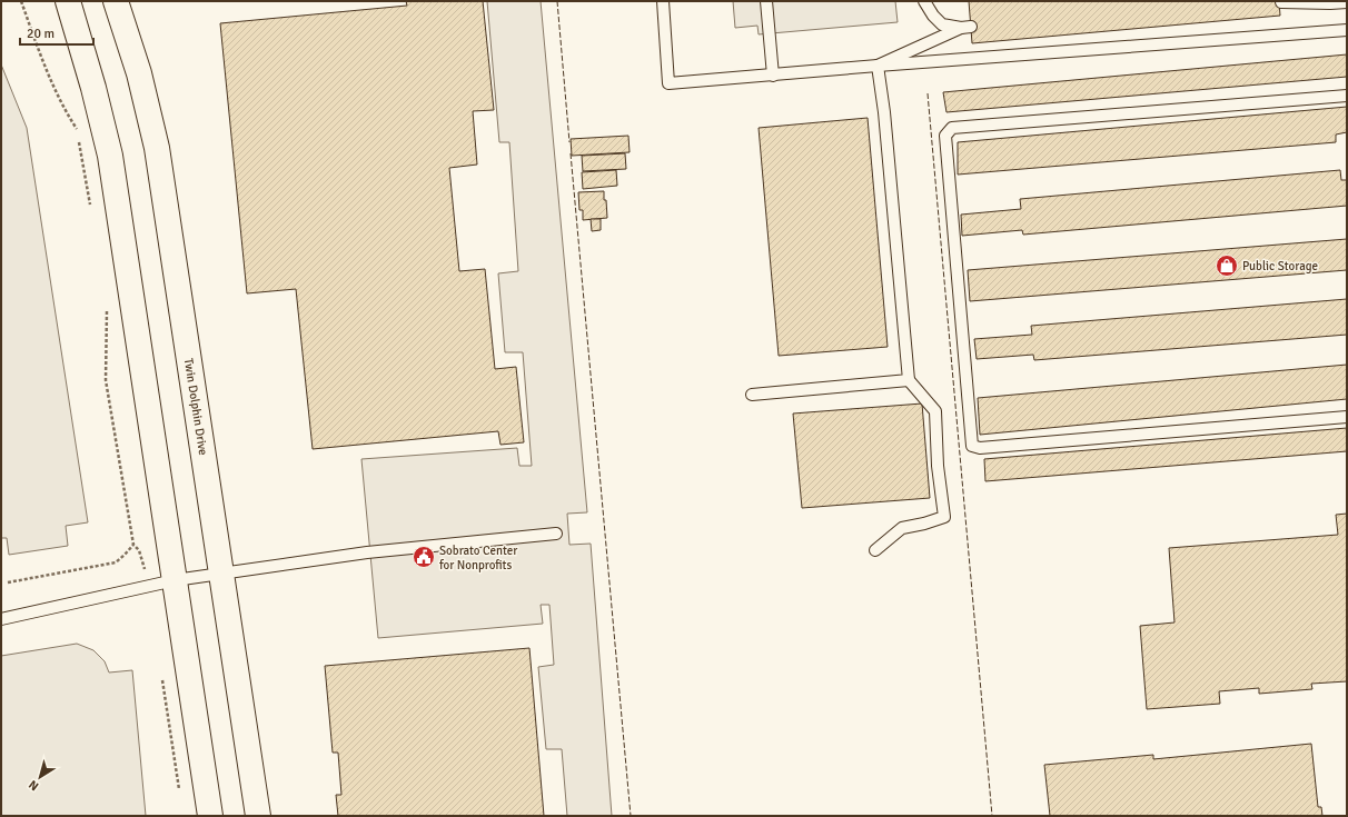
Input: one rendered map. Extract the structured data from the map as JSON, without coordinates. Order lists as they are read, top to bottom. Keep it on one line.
{"streets":{"main road":["Twin Dolphin Drive"]},"places":{"shop":["Public Storage"],"public building":["Sobrato Center for Nonprofits"]},"scale_bar":"20 m","north":"bottom left"}
